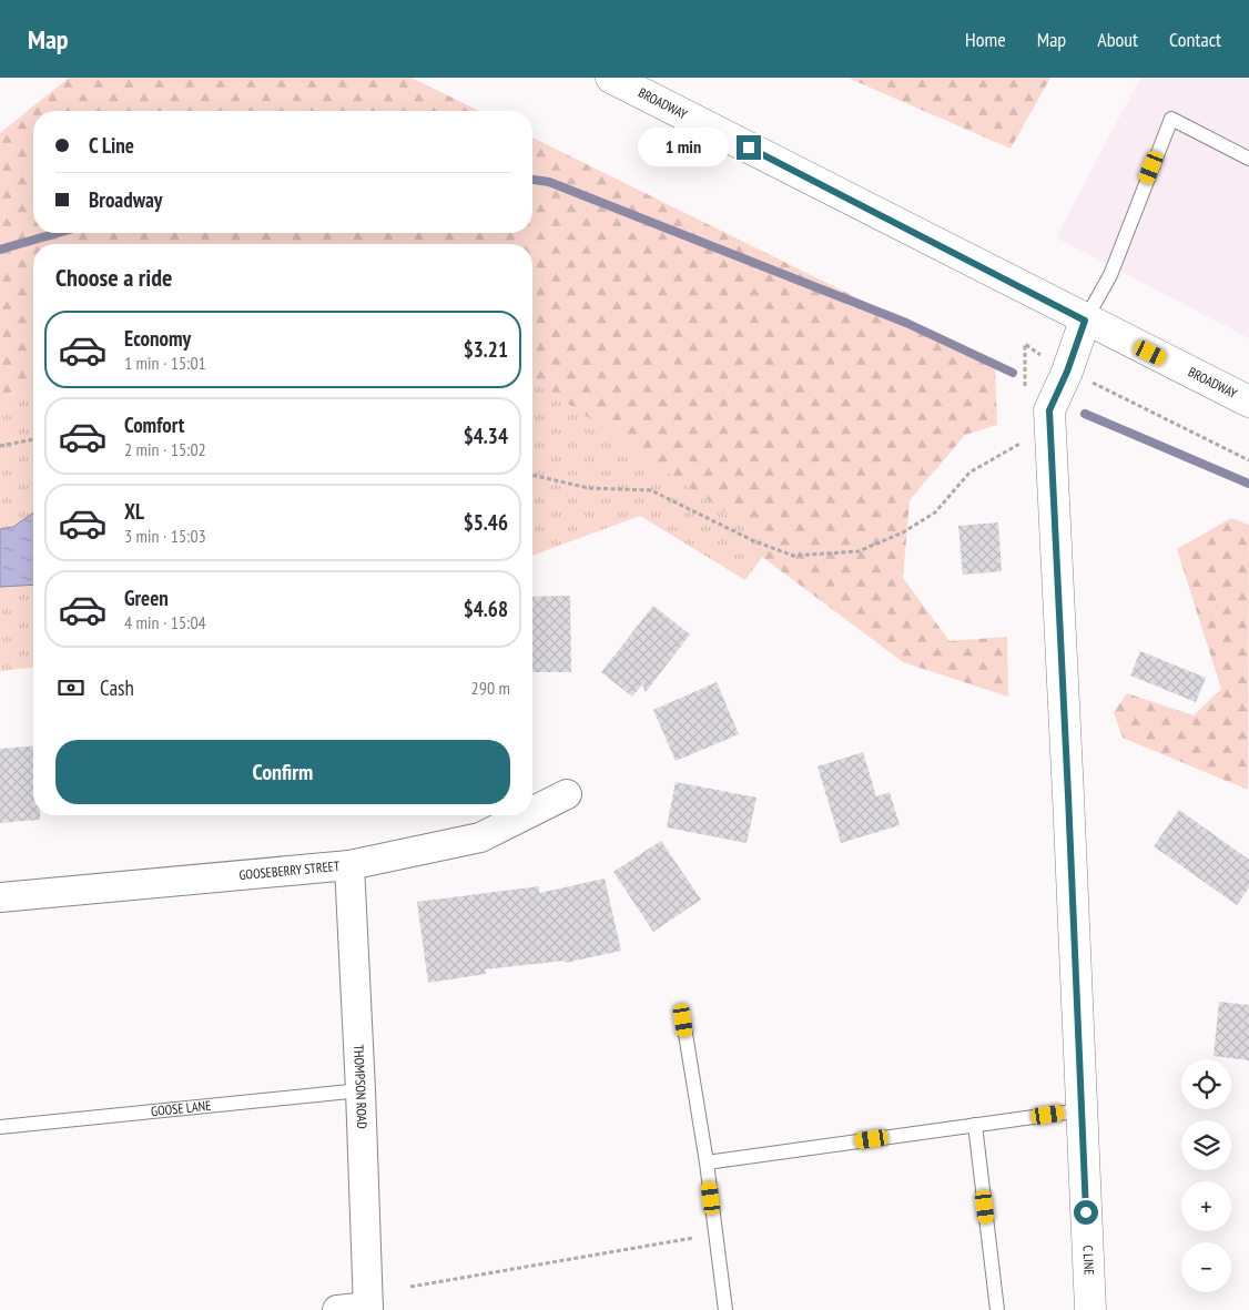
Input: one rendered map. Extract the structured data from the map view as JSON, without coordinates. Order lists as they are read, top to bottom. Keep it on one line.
{"streets":{"street":["BROADWAY","GOOSEBERRY STREET","THOMPSON ROAD","C LINE"],"lane":["GOOSE LANE"]},"crossings":[["BROADWAY","C LINE"],["GOOSEBERRY STREET","THOMPSON ROAD"],["THOMPSON ROAD","GOOSE LANE"]],"page":{"header":"Map","nav":["Home","Map","About","Contact"],"banner":["C Line","Broadway"],"bubble":"1 min","heading":"Choose a ride","list":[{"name":"Economy","note":"1 min · 15:01","value":"$3.21"},{"name":"Comfort","note":"2 min · 15:02","value":"$4.34"},{"name":"XL","note":"3 min · 15:03","value":"$5.46"},{"name":"Green","note":"4 min · 15:04","value":"$4.68"}],"pay":["Cash","290 m"],"buttons":"Confirm","map_buttons":["+","−"]}}
